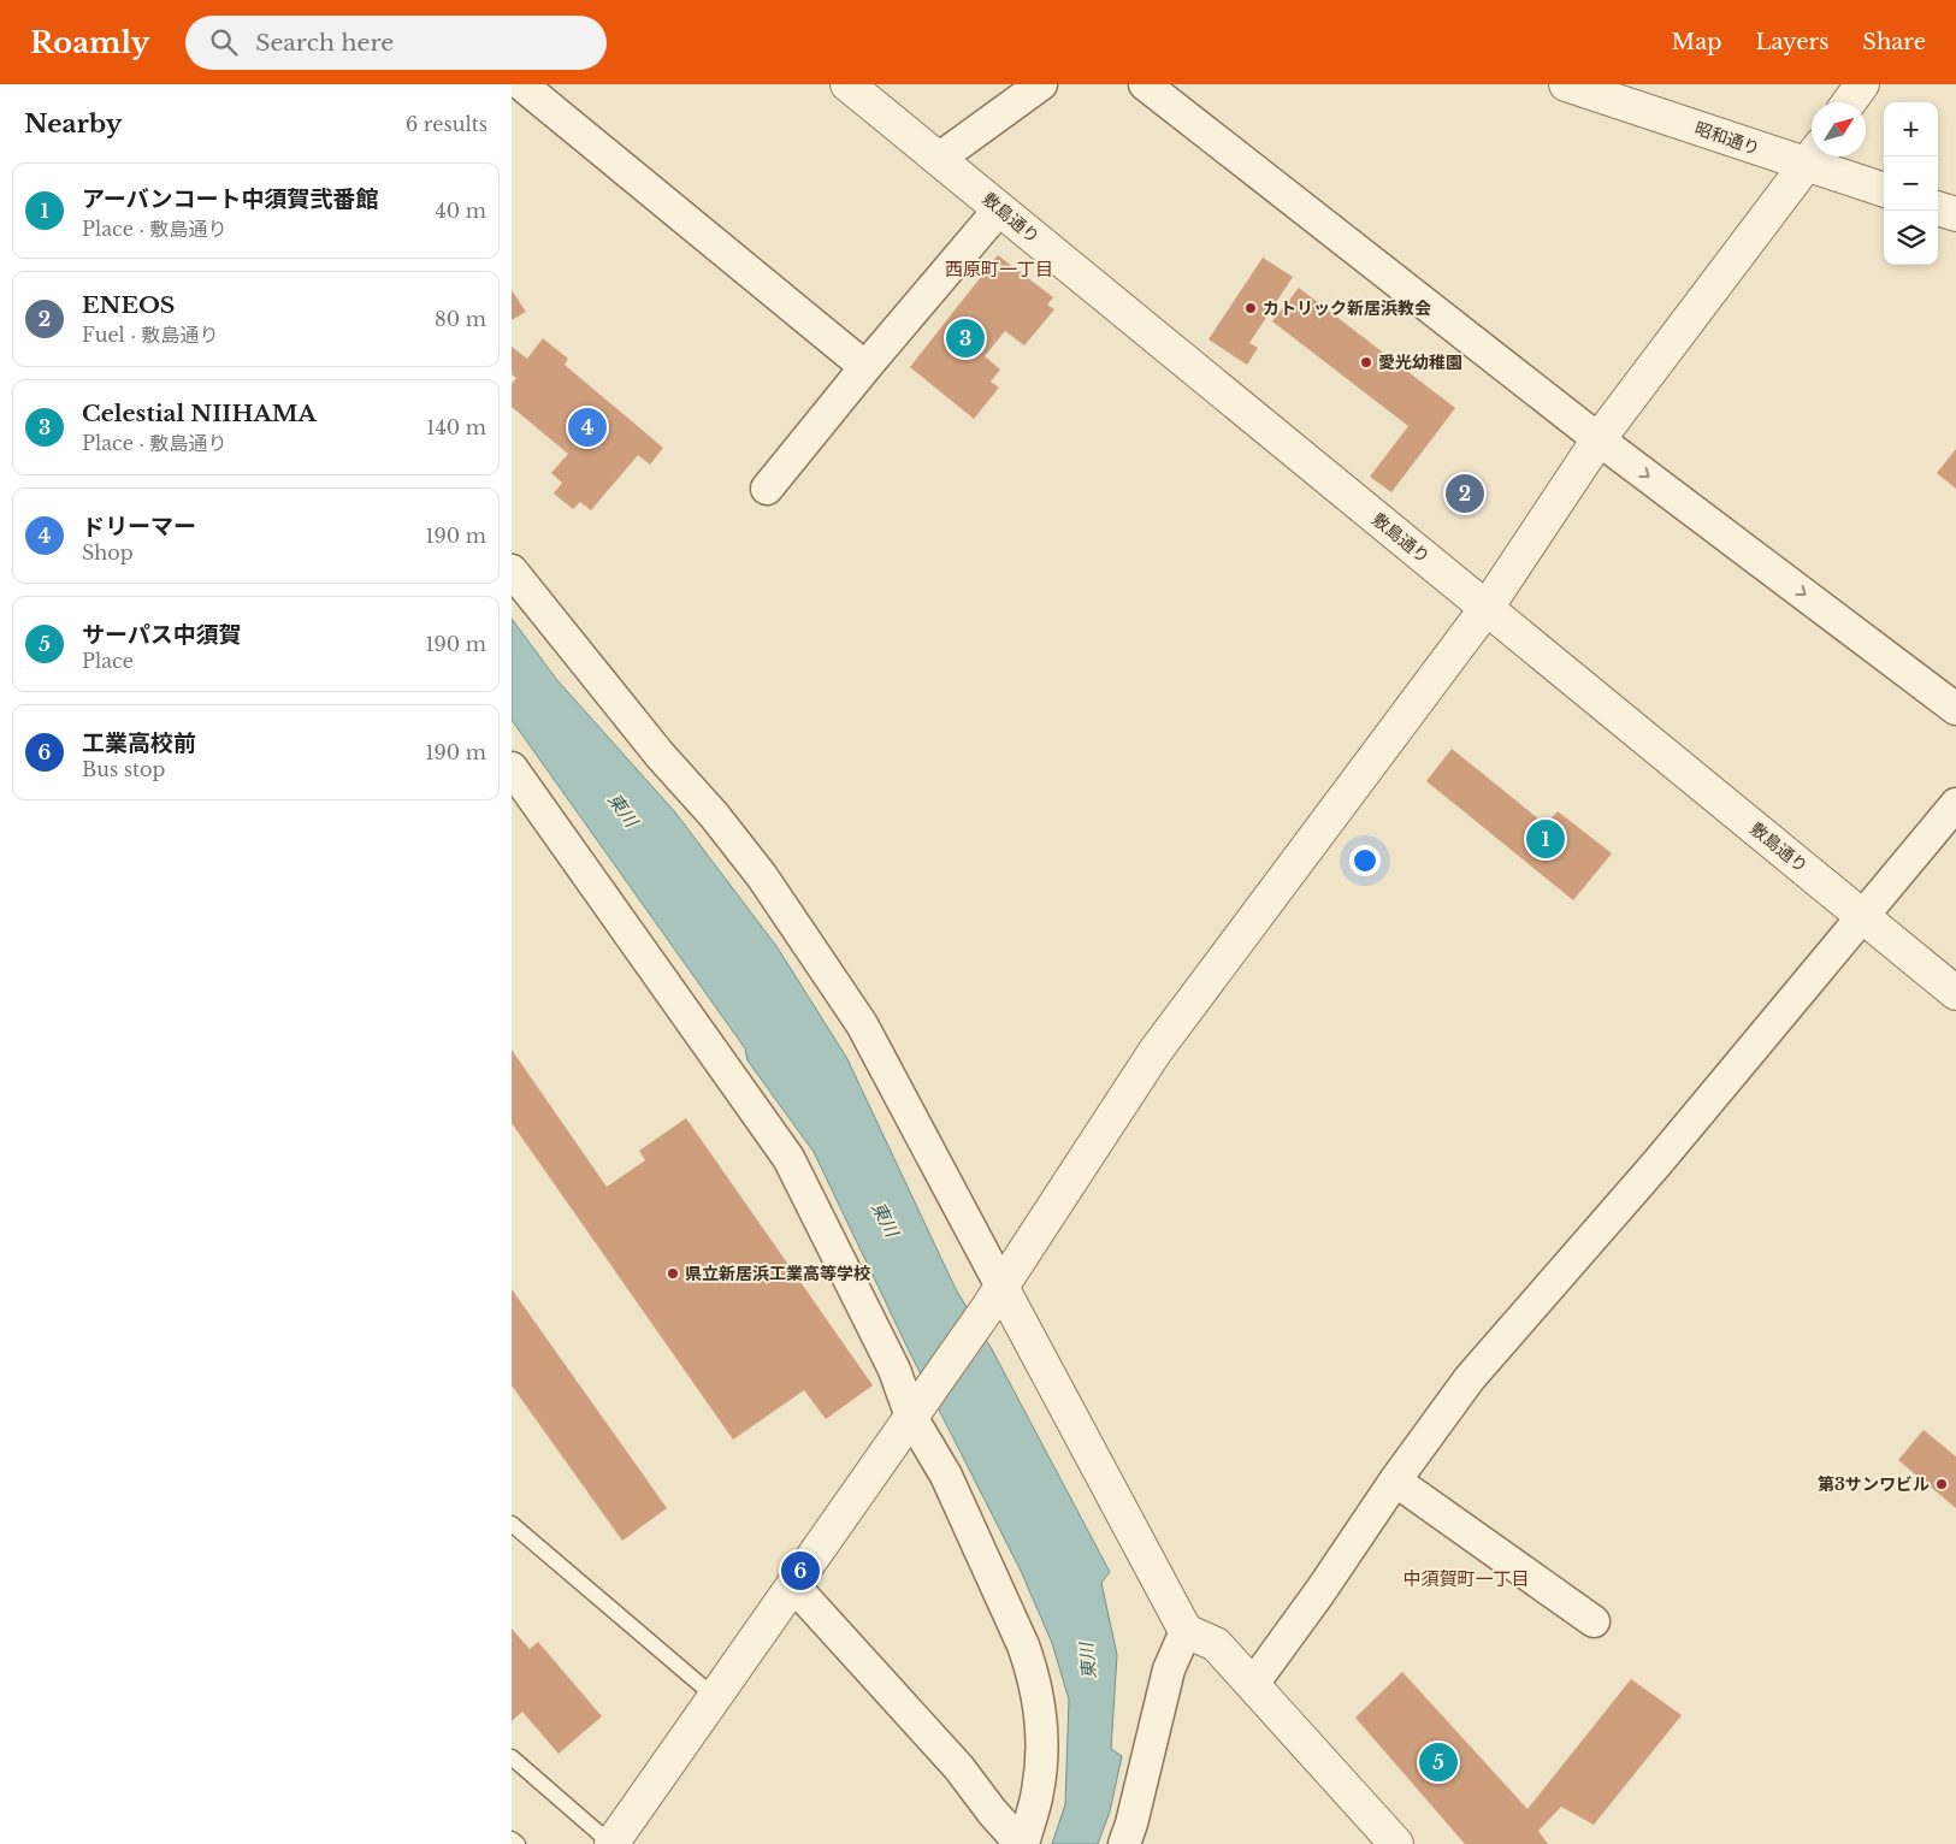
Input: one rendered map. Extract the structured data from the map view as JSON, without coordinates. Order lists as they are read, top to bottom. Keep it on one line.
{"streets":{"street":["昭和通り","敷島通り"]},"districts":["西原町一丁目","中須賀町一丁目"],"water":["東川"],"places":["カトリック新居浜教会","愛光幼稚園","県立新居浜工業高等学校","第3サンワビル"],"north":"top right","page":{"header":"Roamly","search":"Search here","nav":["Map","Layers","Share"],"heading":["Nearby","6 results"],"map_buttons":["+","−"],"list":[{"mark":"1","name":"アーバンコート中須賀弐番館","note":"Place · 敷島通り","value":"40 m"},{"mark":"2","name":"ENEOS","note":"Fuel · 敷島通り","value":"80 m"},{"mark":"3","name":"Celestial NIIHAMA","note":"Place · 敷島通り","value":"140 m"},{"mark":"4","name":"ドリーマー","note":"Shop","value":"190 m"},{"mark":"5","name":"サーパス中須賀","note":"Place","value":"190 m"},{"mark":"6","name":"工業高校前","note":"Bus stop","value":"190 m"}],"pins":["3","4","2","1","6","5"]}}
